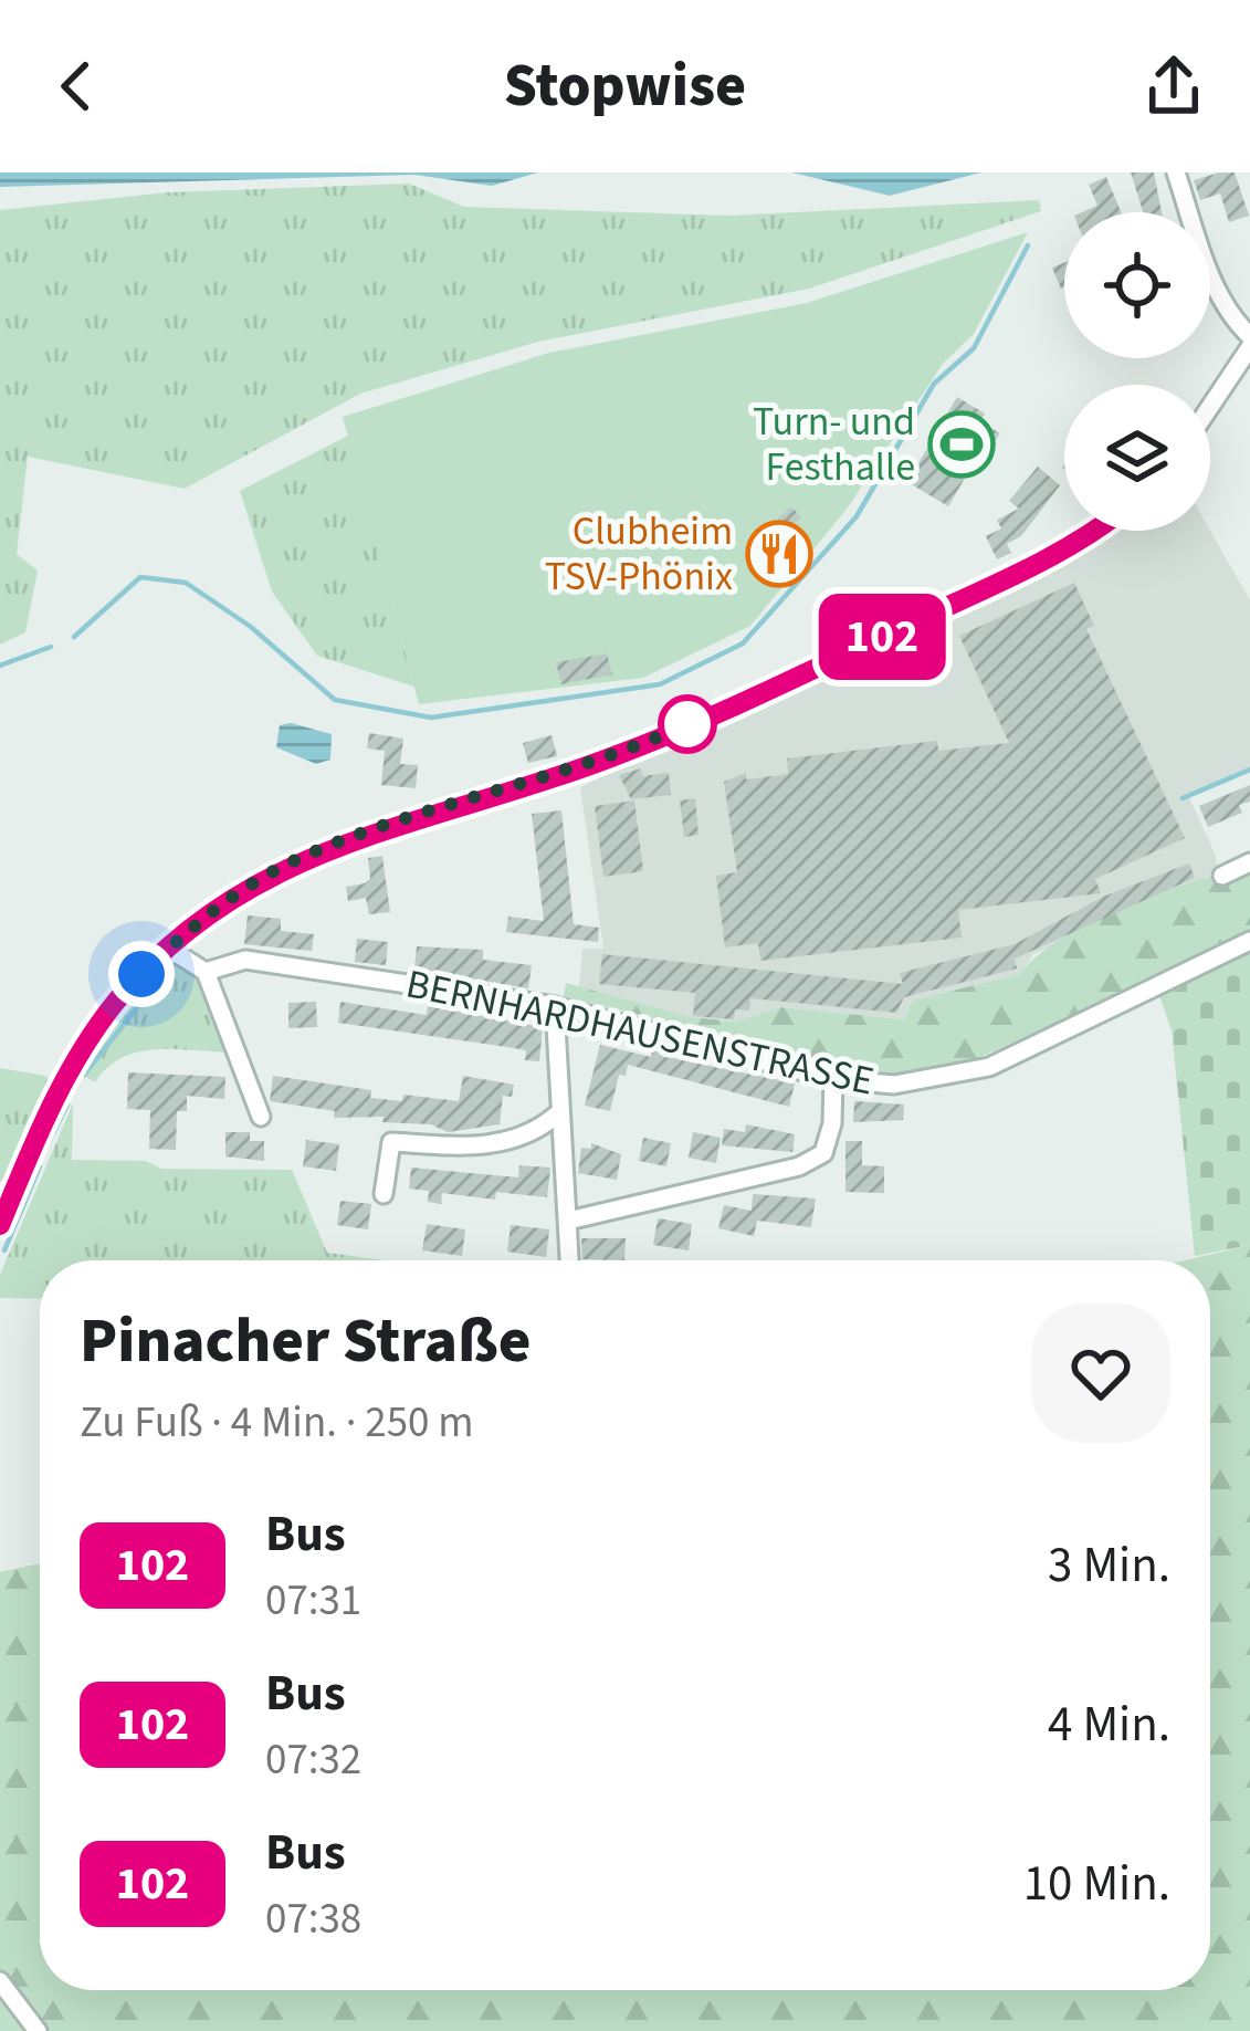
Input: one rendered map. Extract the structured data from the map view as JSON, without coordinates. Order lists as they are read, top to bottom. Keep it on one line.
{"streets":{"street":["BERNHARDHAUSENSTRASSE"]},"places":{"sports":["Turn- und Festhalle"],"restaurant":["Clubheim TSV-Phönix"]},"lines":["bus line 102"],"page":{"header":"Stopwise","on_map":"102","heading":["Pinacher Straße","Zu Fuß · 4 Min. · 250 m"],"list":[{"mark":"102","name":"Bus","note":"07:31","value":"3 Min."},{"mark":"102","name":"Bus","note":"07:32","value":"4 Min."},{"mark":"102","name":"Bus","note":"07:38","value":"10 Min."}]}}
